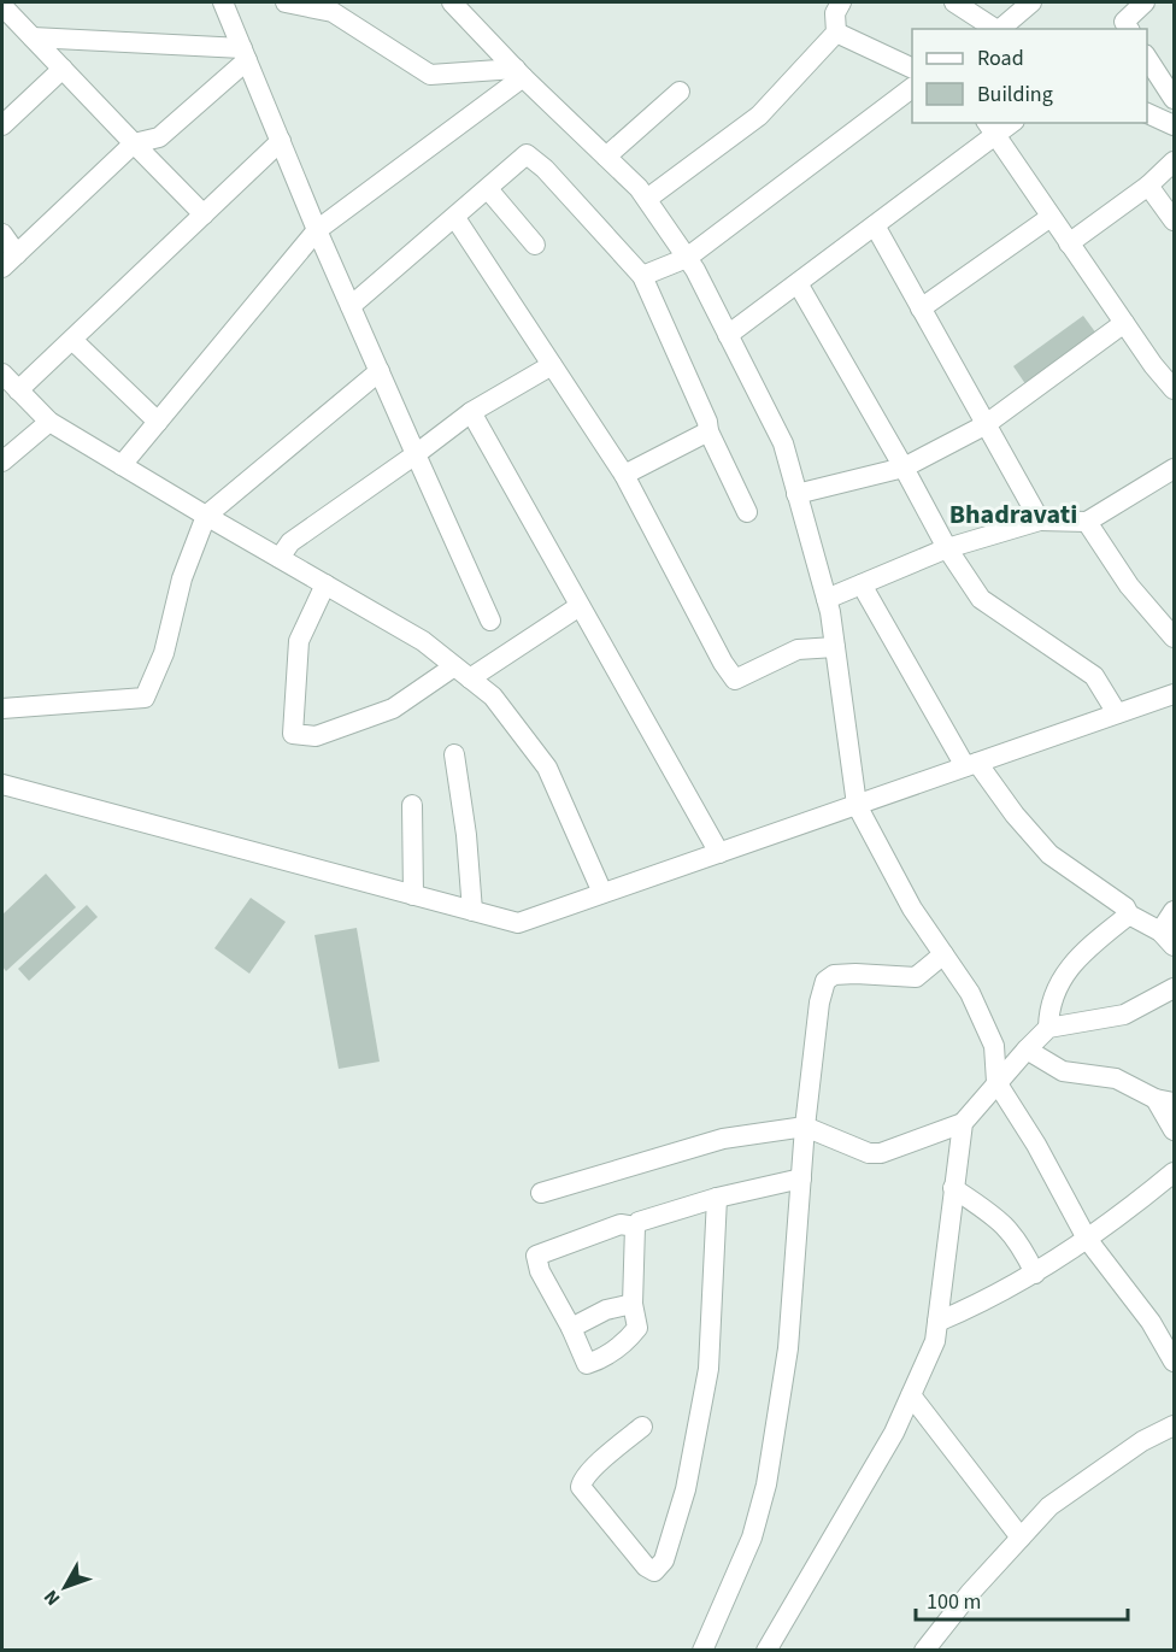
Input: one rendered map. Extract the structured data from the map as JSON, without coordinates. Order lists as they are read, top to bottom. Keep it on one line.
{"districts":["Bhadravati"],"legend":["Road","Building"],"scale_bar":"100 m","north":"bottom left"}
